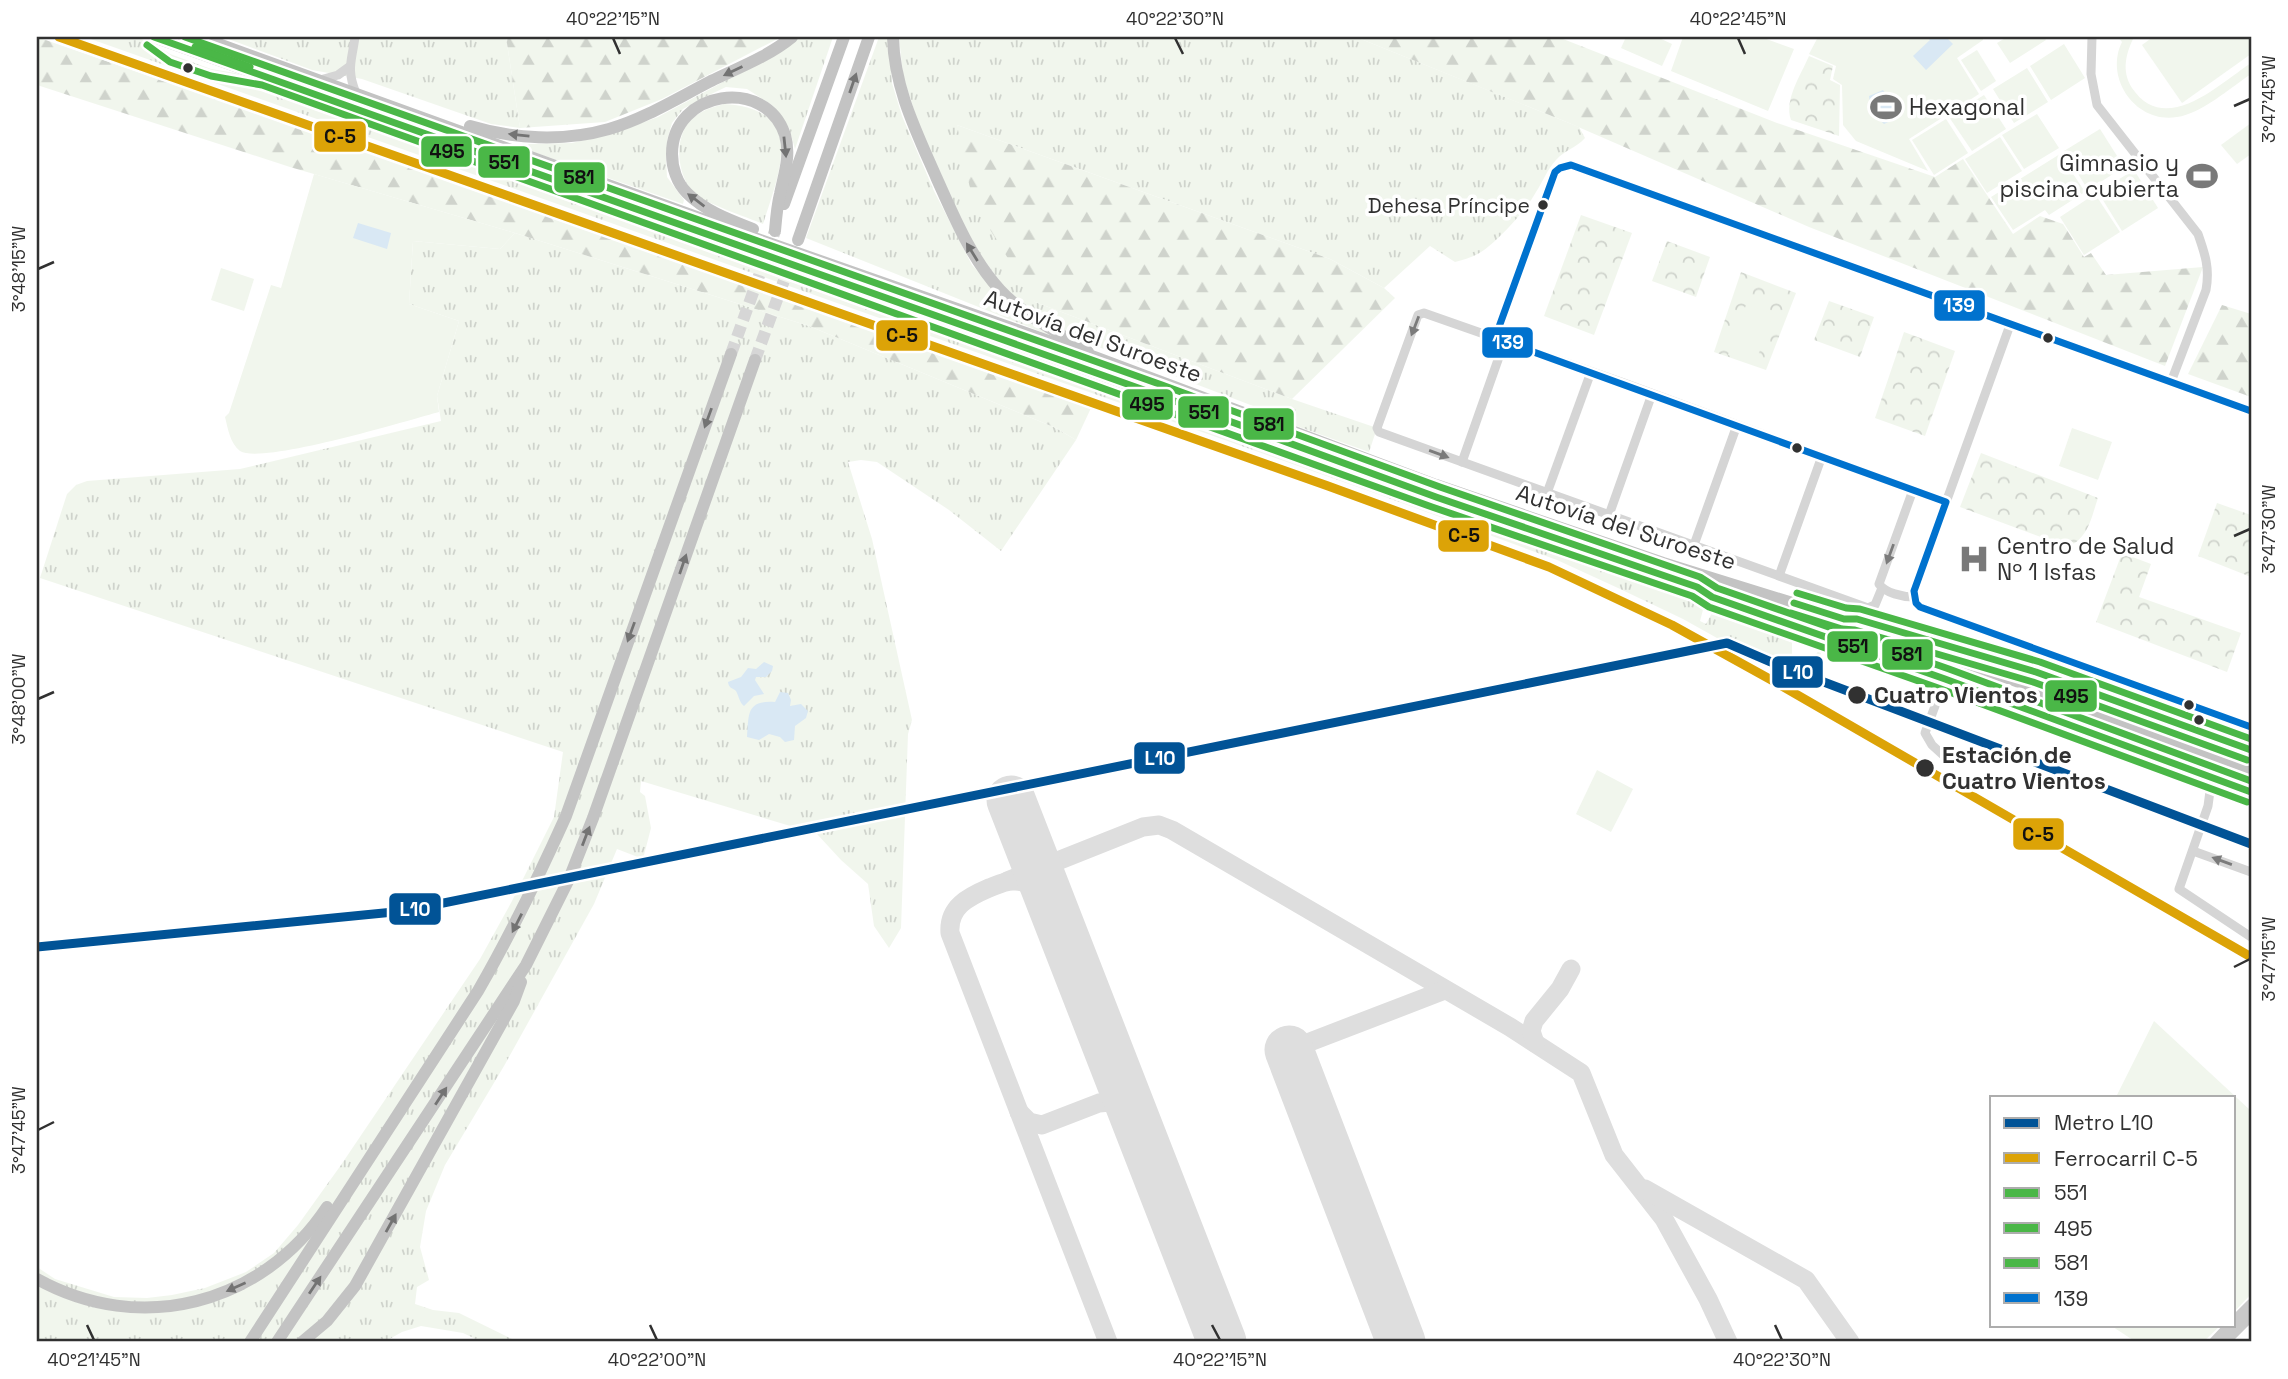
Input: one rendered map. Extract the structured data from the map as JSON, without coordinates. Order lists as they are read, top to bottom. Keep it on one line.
{"streets":{"highway":["Autovía del Suroeste"]},"places":{"sports":["Hexagonal","Gimnasio y piscina cubierta"],"other":["Dehesa Príncipe","Cuatro Vientos","Estación de Cuatro Vientos"],"hospital":["Centro de Salud Nº 1 Isfas"]},"lines":["rail line C-5","transit line 551","transit line 581","transit line 495","transit line 139","metro line L10"],"legend":["Metro L10","Ferrocarril C-5","551","495","581","139"],"coordinates":["40°22'15\"N","40°22'30\"N","40°22'45\"N","3°47'45\"W","3°48'15\"W","3°47'30\"W","3°48'00\"W","3°47'15\"W","40°21'45\"N","40°22'00\"N"]}
